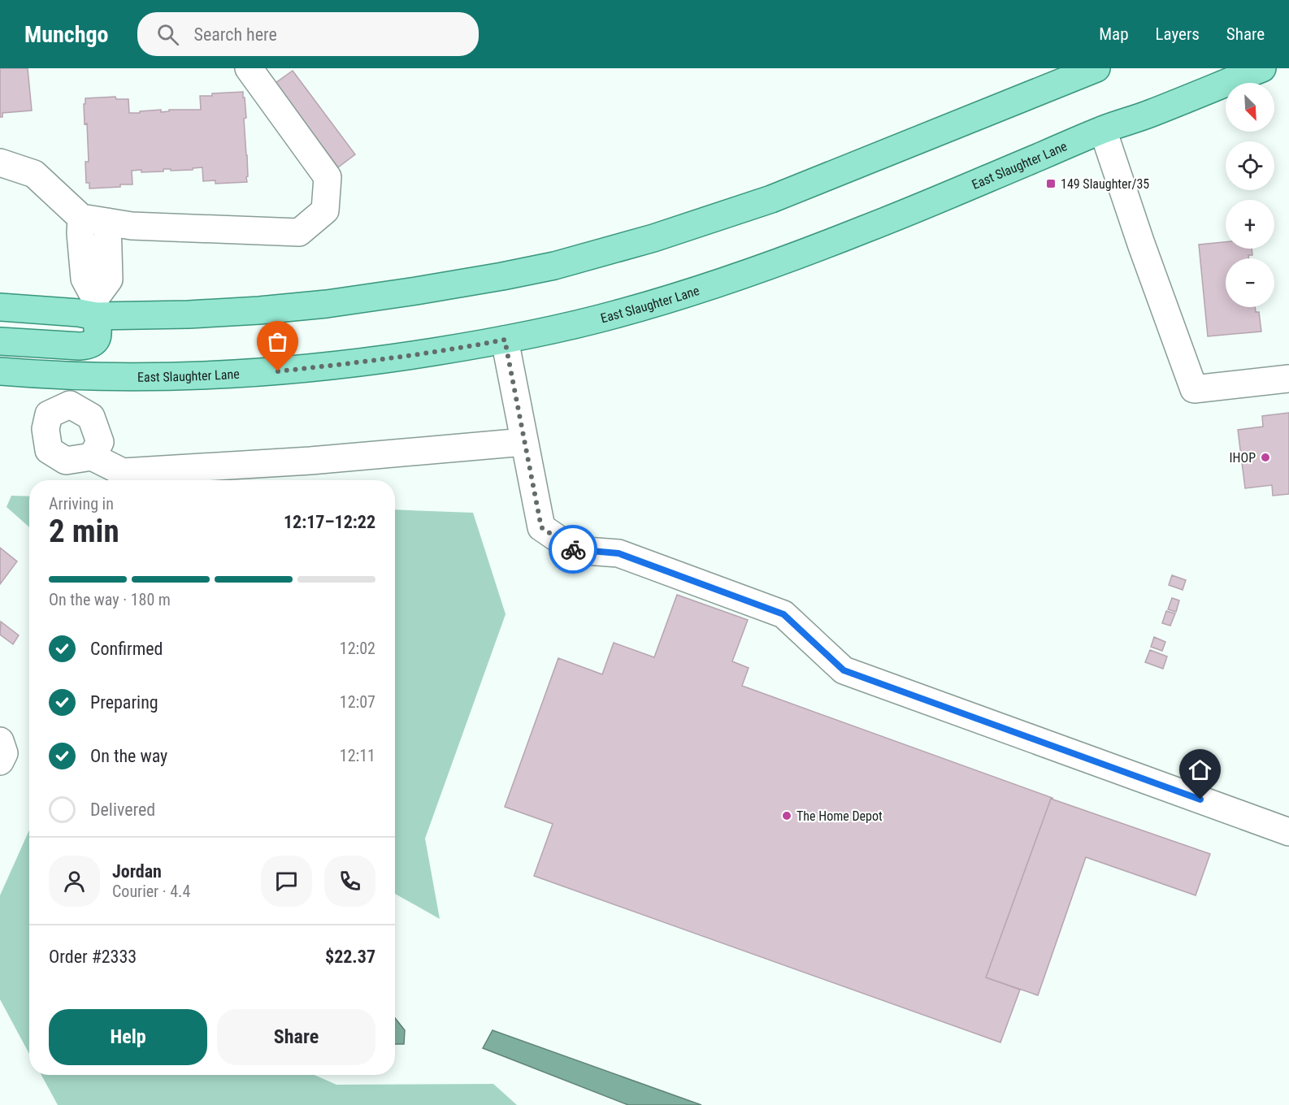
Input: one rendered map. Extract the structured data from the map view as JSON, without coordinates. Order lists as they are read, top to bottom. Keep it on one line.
{"streets":{"main road":["East Slaughter Lane"]},"places":{"transit":["149 Slaughter/35"],"other":["IHOP","The Home Depot"]},"north":"bottom right","page":{"header":"Munchgo","search":"Search here","nav":["Map","Layers","Share"],"map_buttons":["+","−"],"heading":["2 min","Arriving in","12:17–12:22"],"panel":["Jordan","Courier · 4.4","Order #2333","$22.37"],"bar":"On the way · 180 m","list":[["Confirmed","12:02"],["Preparing","12:07"],["On the way","12:11"],"Delivered"],"buttons":["Help","Share"]}}
